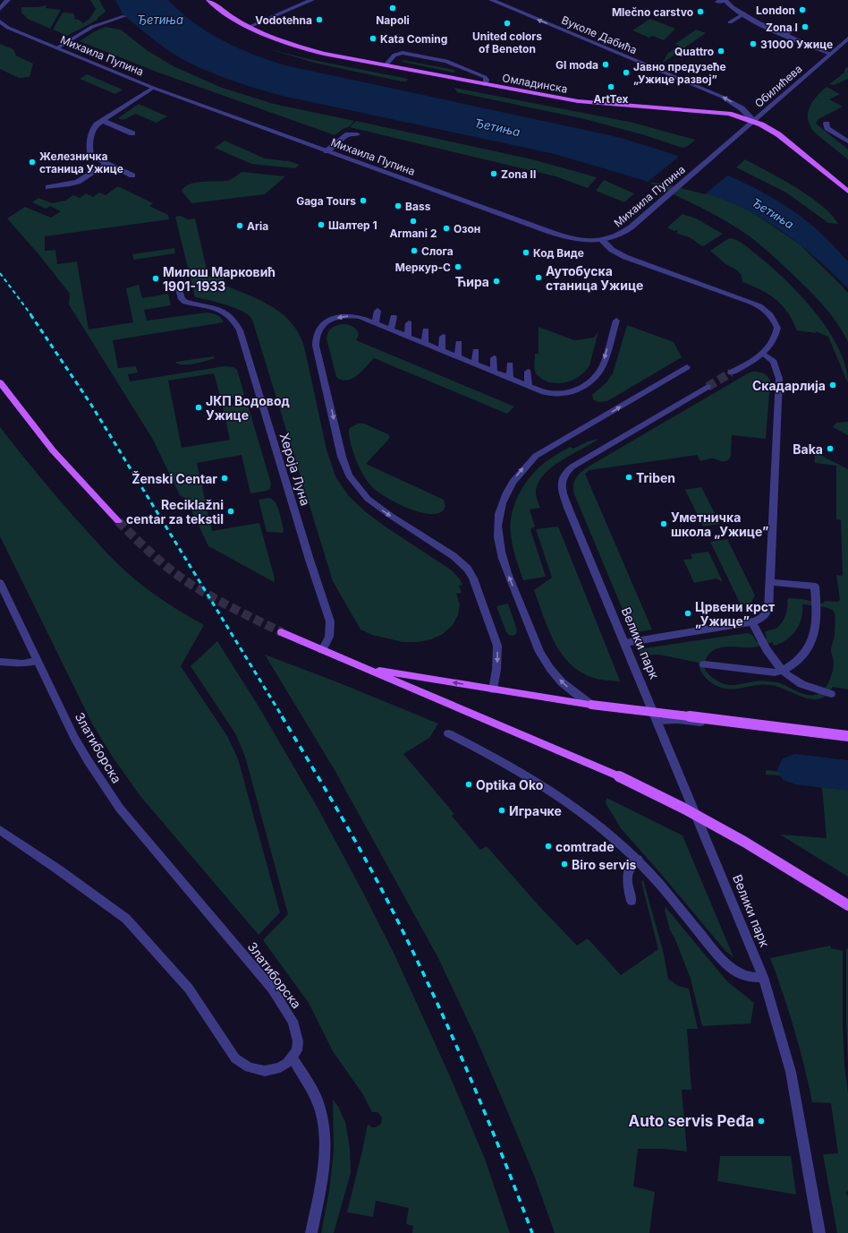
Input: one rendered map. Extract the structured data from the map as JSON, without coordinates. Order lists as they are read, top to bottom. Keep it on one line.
{"streets":{"main road":["Омладинска"],"street":["Вуколе Дабића","Михаила Пупина","Обилићева","Хероја Луна","Велики парк","Златиборска"]},"crossings":[["Вуколе Дабића","Омладинска"],["Вуколе Дабића","Обилићева"],["Михаила Пупина","Обилићева"],["Омладинска","Обилићева"]],"one_way":["Вуколе Дабића"],"water":["Ђетиња"],"places":["Napoli","London","Mlečno carstvo","Vodotehna","United colors of Beneton","Zona I","Kata Coming","31000 Ужице","Quattro","GI moda","Јавно предузеће „Ужице развој”","ArtTex","Железничка станица Ужице","Zona II","Gaga Tours","Bass","Armani 2","Шалтер 1","Aria","Озон","Слога","Код Виде","Меркур-С","Аутобуска станица Ужице","Милош Марковић 1901-1933","Ћира","Скадарлија","ЈКП Водовод Ужице","Baka","Triben","Ženski Centar","Reciklažni centar za tekstil","Уметничка школа „Ужице”","Црвени крст „Ужице”","Optika Oko","Играчке","comtrade","Biro servis","Auto servis Peđa"]}
